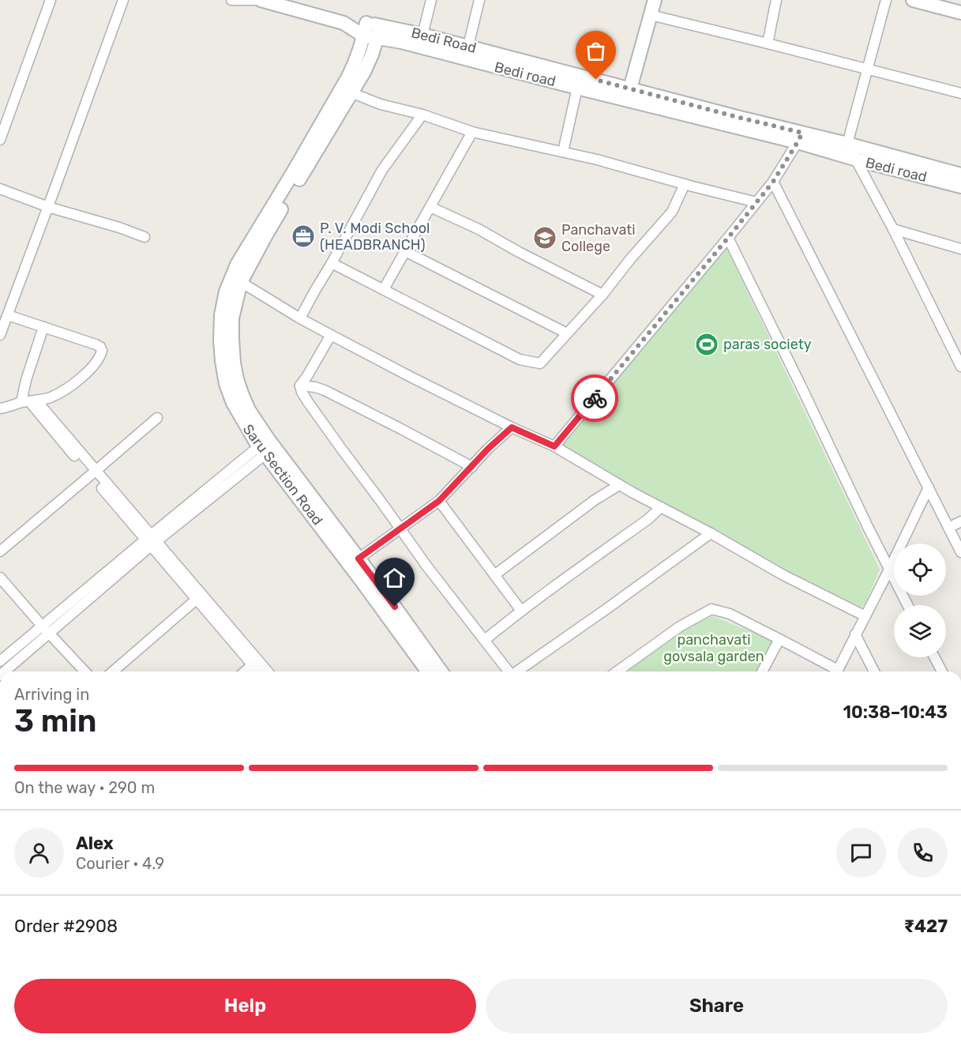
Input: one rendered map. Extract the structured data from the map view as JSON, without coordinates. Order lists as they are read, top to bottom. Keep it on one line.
{"streets":{"street":["Bedi Road","Bedi road","Saru Section Road"]},"crossings":[["Bedi Road","Bedi road"],["Bedi Road","Saru Section Road"],["Bedi road","Saru Section Road"]],"parks":["panchavati govsala garden"],"places":{"office":["P. V. Modi School (HEADBRANCH)"],"school or university":["Panchavati College"],"sports":["paras society"]},"page":{"heading":["3 min","Arriving in","10:38–10:43"],"panel":["Alex","Courier · 4.9","Order #2908","₹427"],"bar":"On the way · 290 m","buttons":["Help","Share"]}}
